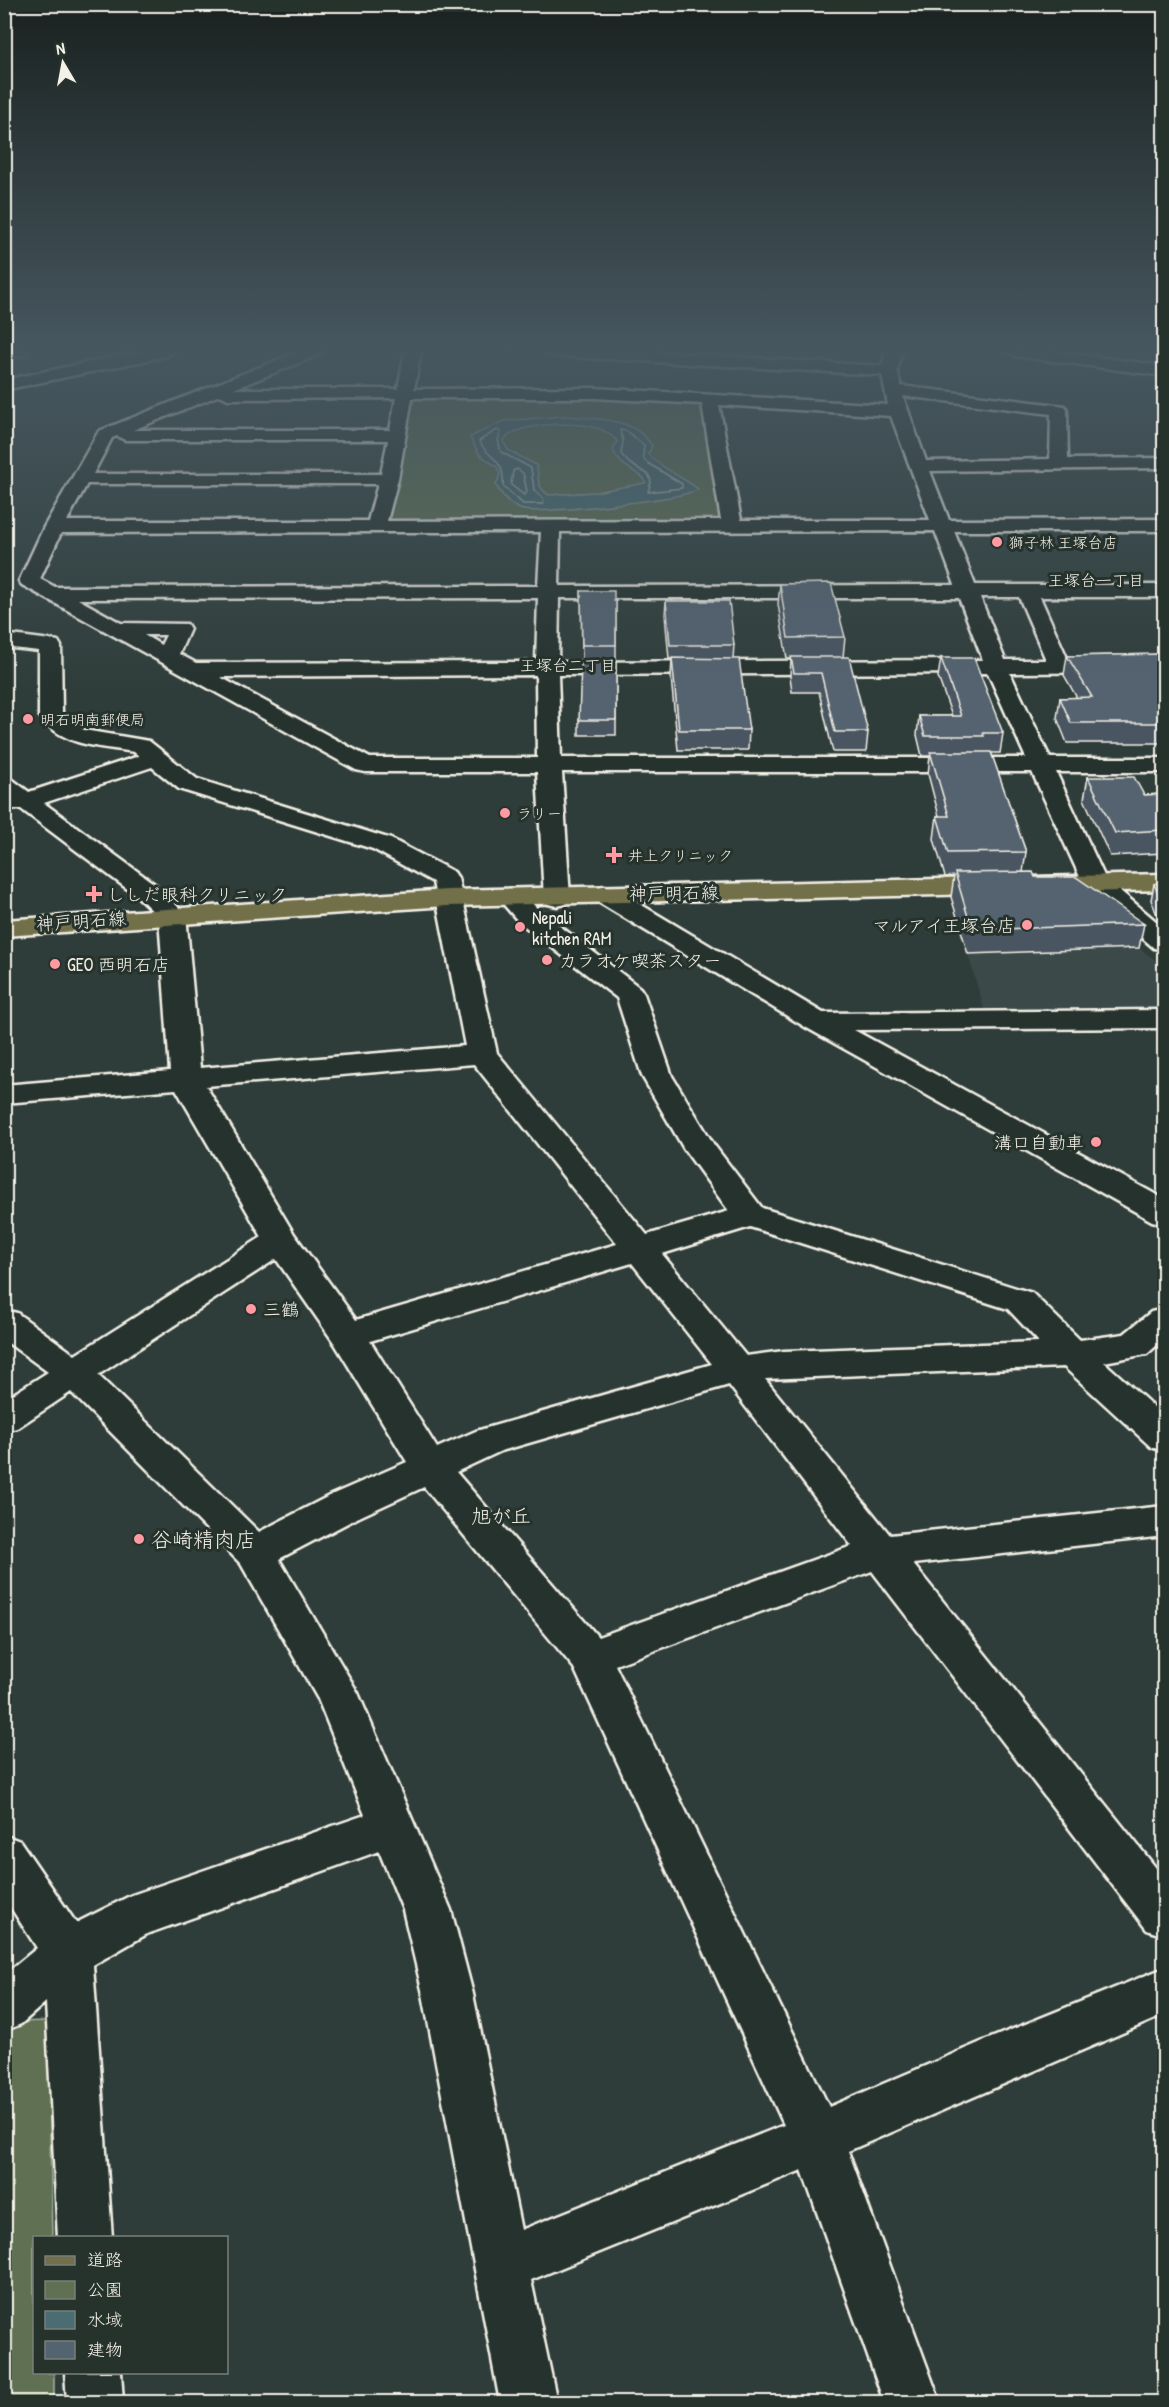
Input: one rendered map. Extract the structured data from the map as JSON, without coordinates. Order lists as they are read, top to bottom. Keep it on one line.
{"streets":{"main road":["神戸明石線"]},"districts":["王塚台一丁目","王塚台二丁目","旭が丘"],"places":{"other":["獅子林 王塚台店","明石明南郵便局","ラリー","マルアイ王塚台店","Nepali kitchen RAM","カラオケ喫茶スター","GEO 西明石店","溝口自動車","三鶴","谷崎精肉店"],"health":["井上クリニック","ししだ眼科クリニック"]},"legend":["道路","公園","水域","建物"],"north":"top"}
